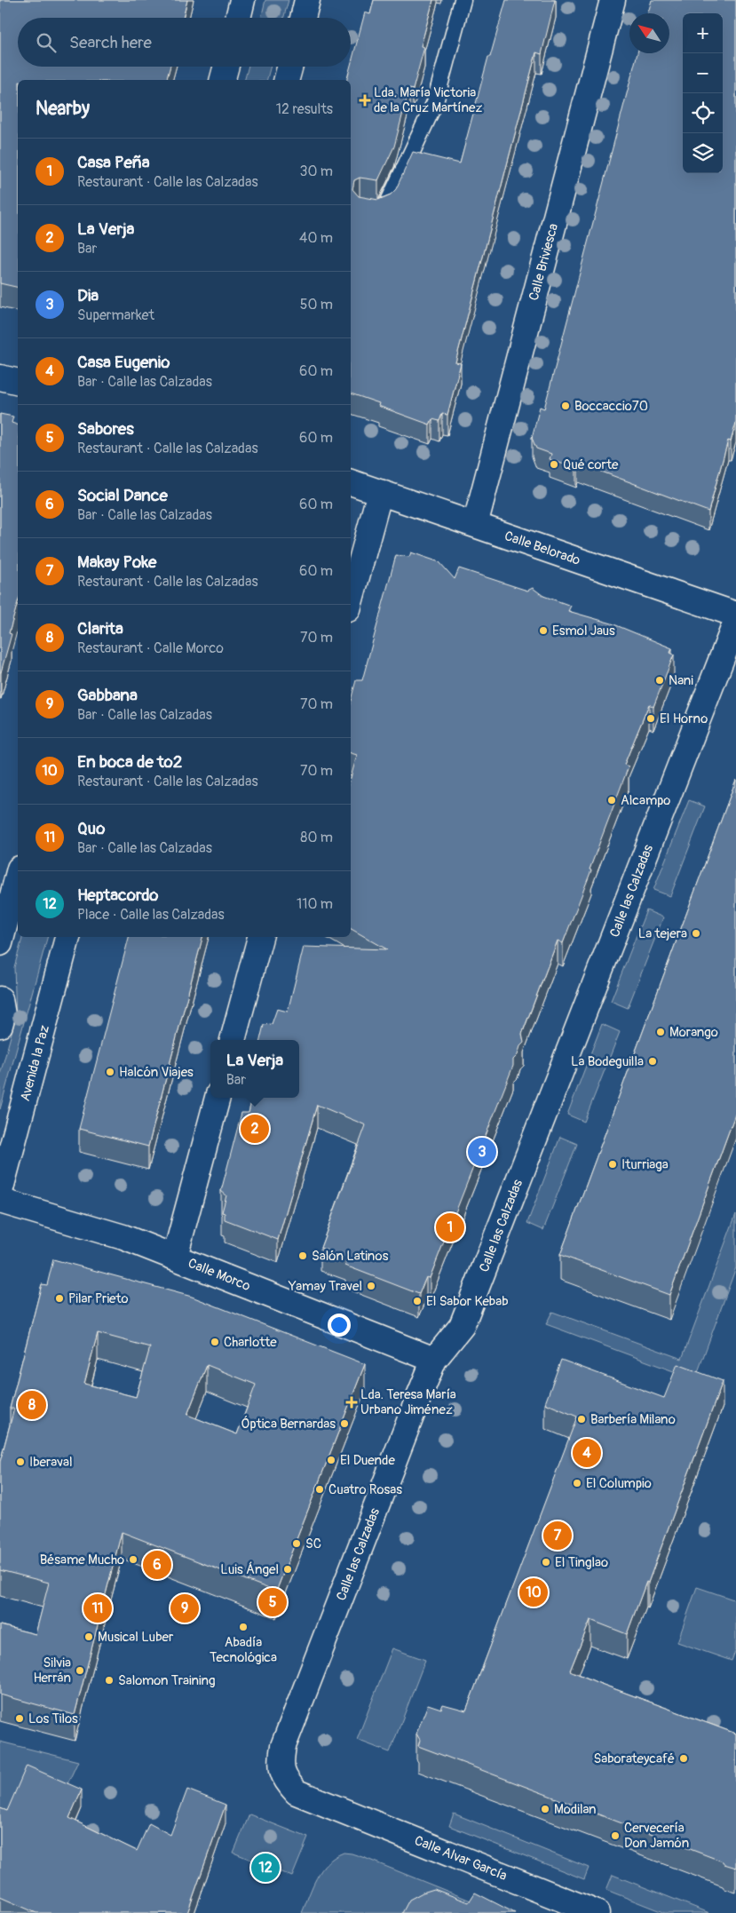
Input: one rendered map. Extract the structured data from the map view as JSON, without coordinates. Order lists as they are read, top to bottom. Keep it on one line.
{"streets":{"street":["Calle Briviesca","Calle Belorado","Calle las Calzadas","Avenida la Paz","Calle Morco","Calle Alvar García"]},"crossings":[["Calle Briviesca","Calle Belorado"],["Calle las Calzadas","Calle Morco"],["Calle las Calzadas","Calle Alvar García"]],"places":{"health":["Lda. María Victoria de la Cruz Martínez","Lda. Teresa María Urbano Jiménez"],"other":["Boccaccio70","Qué corte","Esmol Jaus","Nani","El Horno","Alcampo","La tejera","Morango","La Bodeguilla","Halcón Viajes","Iturriaga","Salón Latinos","Yamay Travel","Pilar Prieto","El Sabor Kebab","Charlotte","Barbería Milano","Óptica Bernardas","El Duende","Iberaval","El Columpio","Cuatro Rosas","SC","Bésame Mucho","El Tinglao","Luis Ángel","Abadía Tecnológica","Musical Luber","Silvia Herrán","Salomon Training","Los Tilos","Saborateycafé","Modilan","Cervecería Don Jamón"]},"north":"top left","page":{"map_buttons":["+","−"],"search":"Search here","heading":["Nearby","12 results"],"list":[{"mark":"1","name":"Casa Peña","note":"Restaurant · Calle las Calzadas","value":"30 m"},{"mark":"2","name":"La Verja","note":"Bar","value":"40 m"},{"mark":"3","name":"Dia","note":"Supermarket","value":"50 m"},{"mark":"4","name":"Casa Eugenio","note":"Bar · Calle las Calzadas","value":"60 m"},{"mark":"5","name":"Sabores","note":"Restaurant · Calle las Calzadas","value":"60 m"},{"mark":"6","name":"Social Dance","note":"Bar · Calle las Calzadas","value":"60 m"},{"mark":"7","name":"Makay Poke","note":"Restaurant · Calle las Calzadas","value":"60 m"},{"mark":"8","name":"Clarita","note":"Restaurant · Calle Morco","value":"70 m"},{"mark":"9","name":"Gabbana","note":"Bar · Calle las Calzadas","value":"70 m"},{"mark":"10","name":"En boca de to2","note":"Restaurant · Calle las Calzadas","value":"70 m"},{"mark":"11","name":"Quo","note":"Bar · Calle las Calzadas","value":"80 m"},{"mark":"12","name":"Heptacordo","note":"Place · Calle las Calzadas","value":"110 m"}],"popup":["La Verja","Bar"],"pins":["2","3","1","8","4","7","6","10","5","9","11","12"]}}
